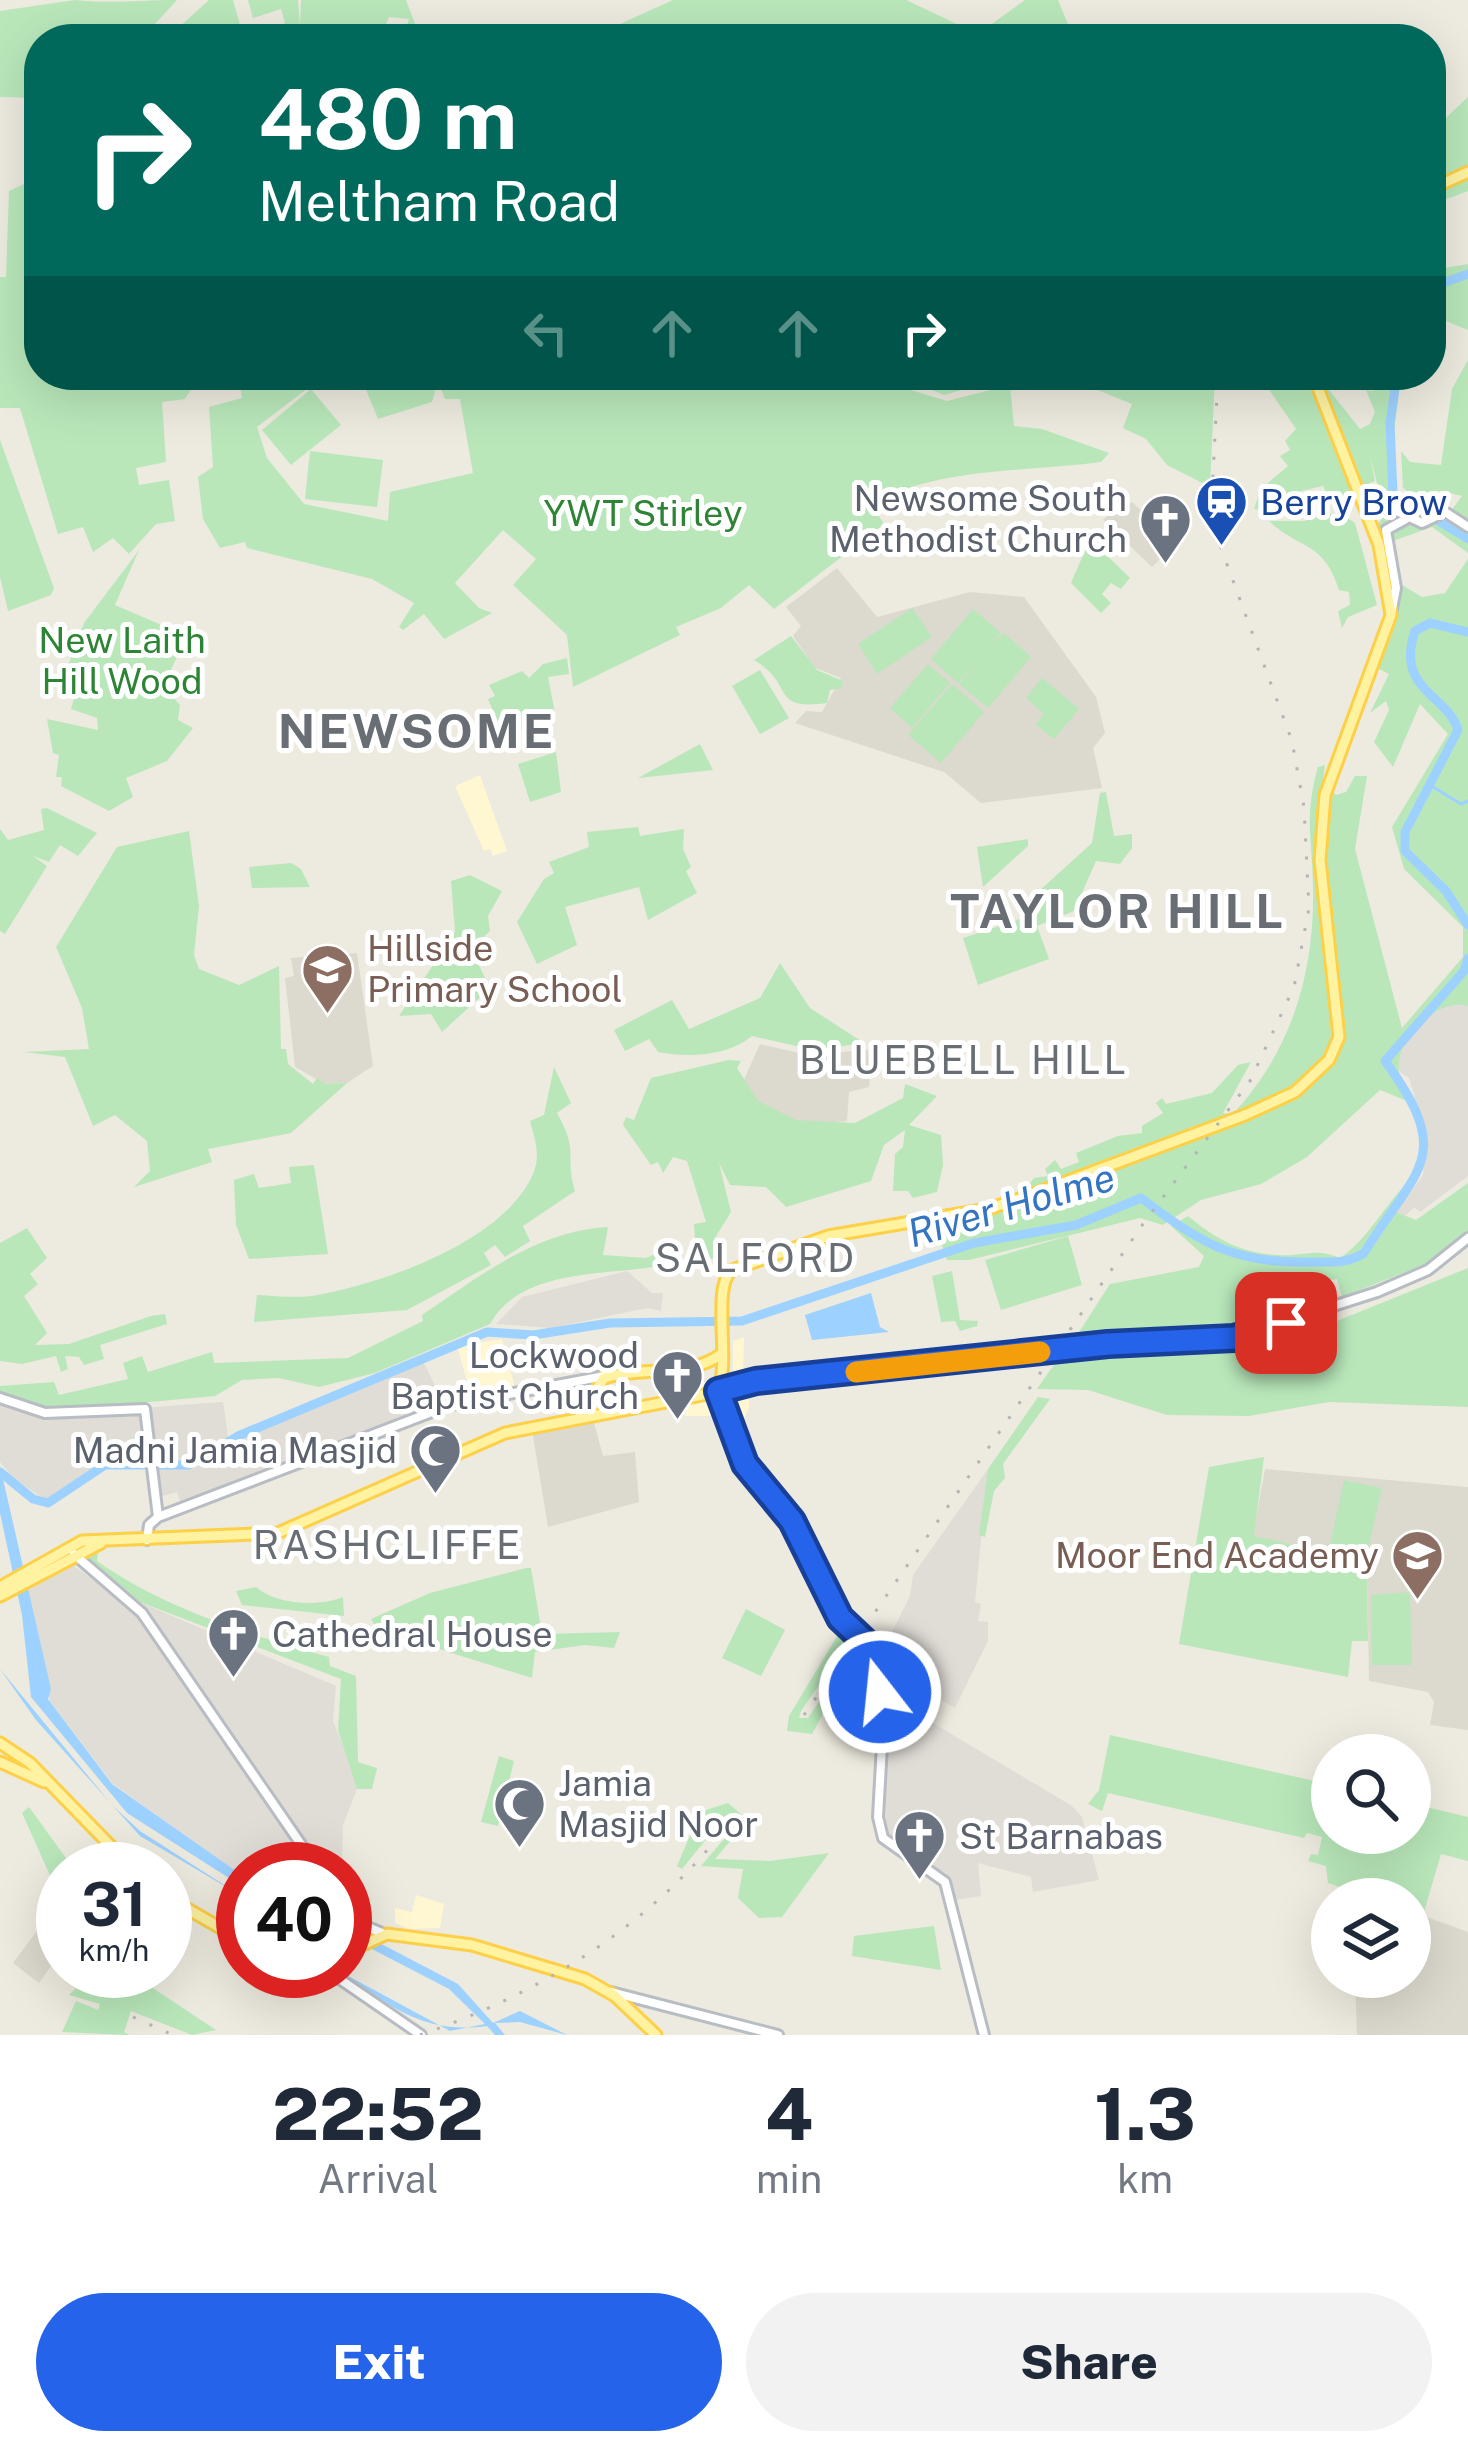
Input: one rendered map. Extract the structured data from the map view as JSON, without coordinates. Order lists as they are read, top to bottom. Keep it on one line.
{"districts":["NEWSOME","TAYLOR HILL","BLUEBELL HILL","SALFORD","RASHCLIFFE"],"water":["River Holme"],"parks":["YWT Stirley","New Laith Hill Wood"],"places":{"station":["Berry Brow"],"church":["Newsome South Methodist Church","Lockwood Baptist Church","Cathedral House","St Barnabas"],"school or university":["Hillside Primary School","Moor End Academy"],"mosque":["Madni Jamia Masjid","Jamia Masjid Noor"]},"page":{"turn":["480 m","Meltham Road"],"speed":"31 km/h","limit":"40","eta":["22:52","Arrival","4","min","1.3","km"],"buttons":["Exit","Share"]}}
